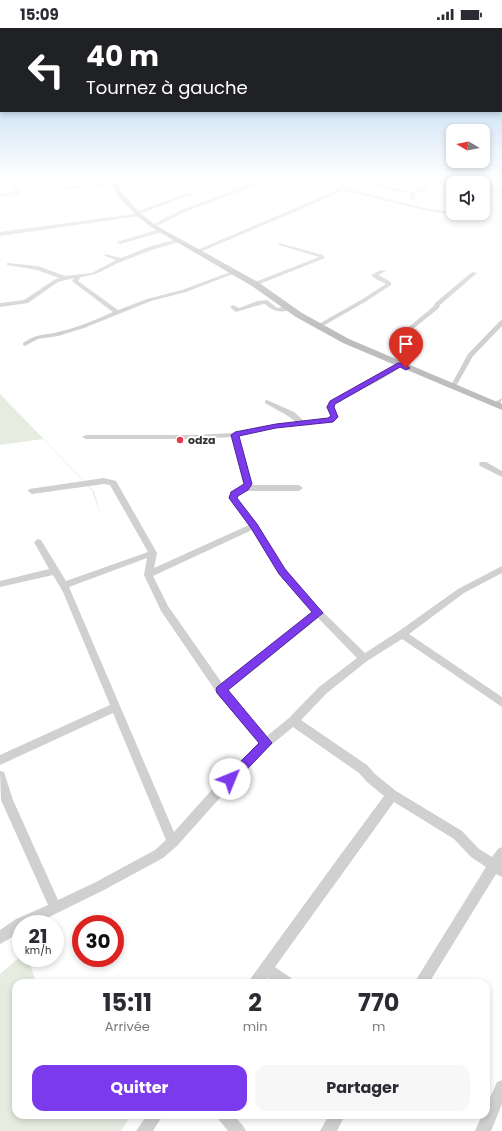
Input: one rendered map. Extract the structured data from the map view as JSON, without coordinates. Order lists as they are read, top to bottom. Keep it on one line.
{"places":["odza"],"north":"left","page":{"status":"15:09","turn":["40 m","Tournez à gauche"],"speed":"21 km/h","limit":"30","eta":["15:11","Arrivée","2","min","770","m"],"buttons":["Quitter","Partager"]}}
